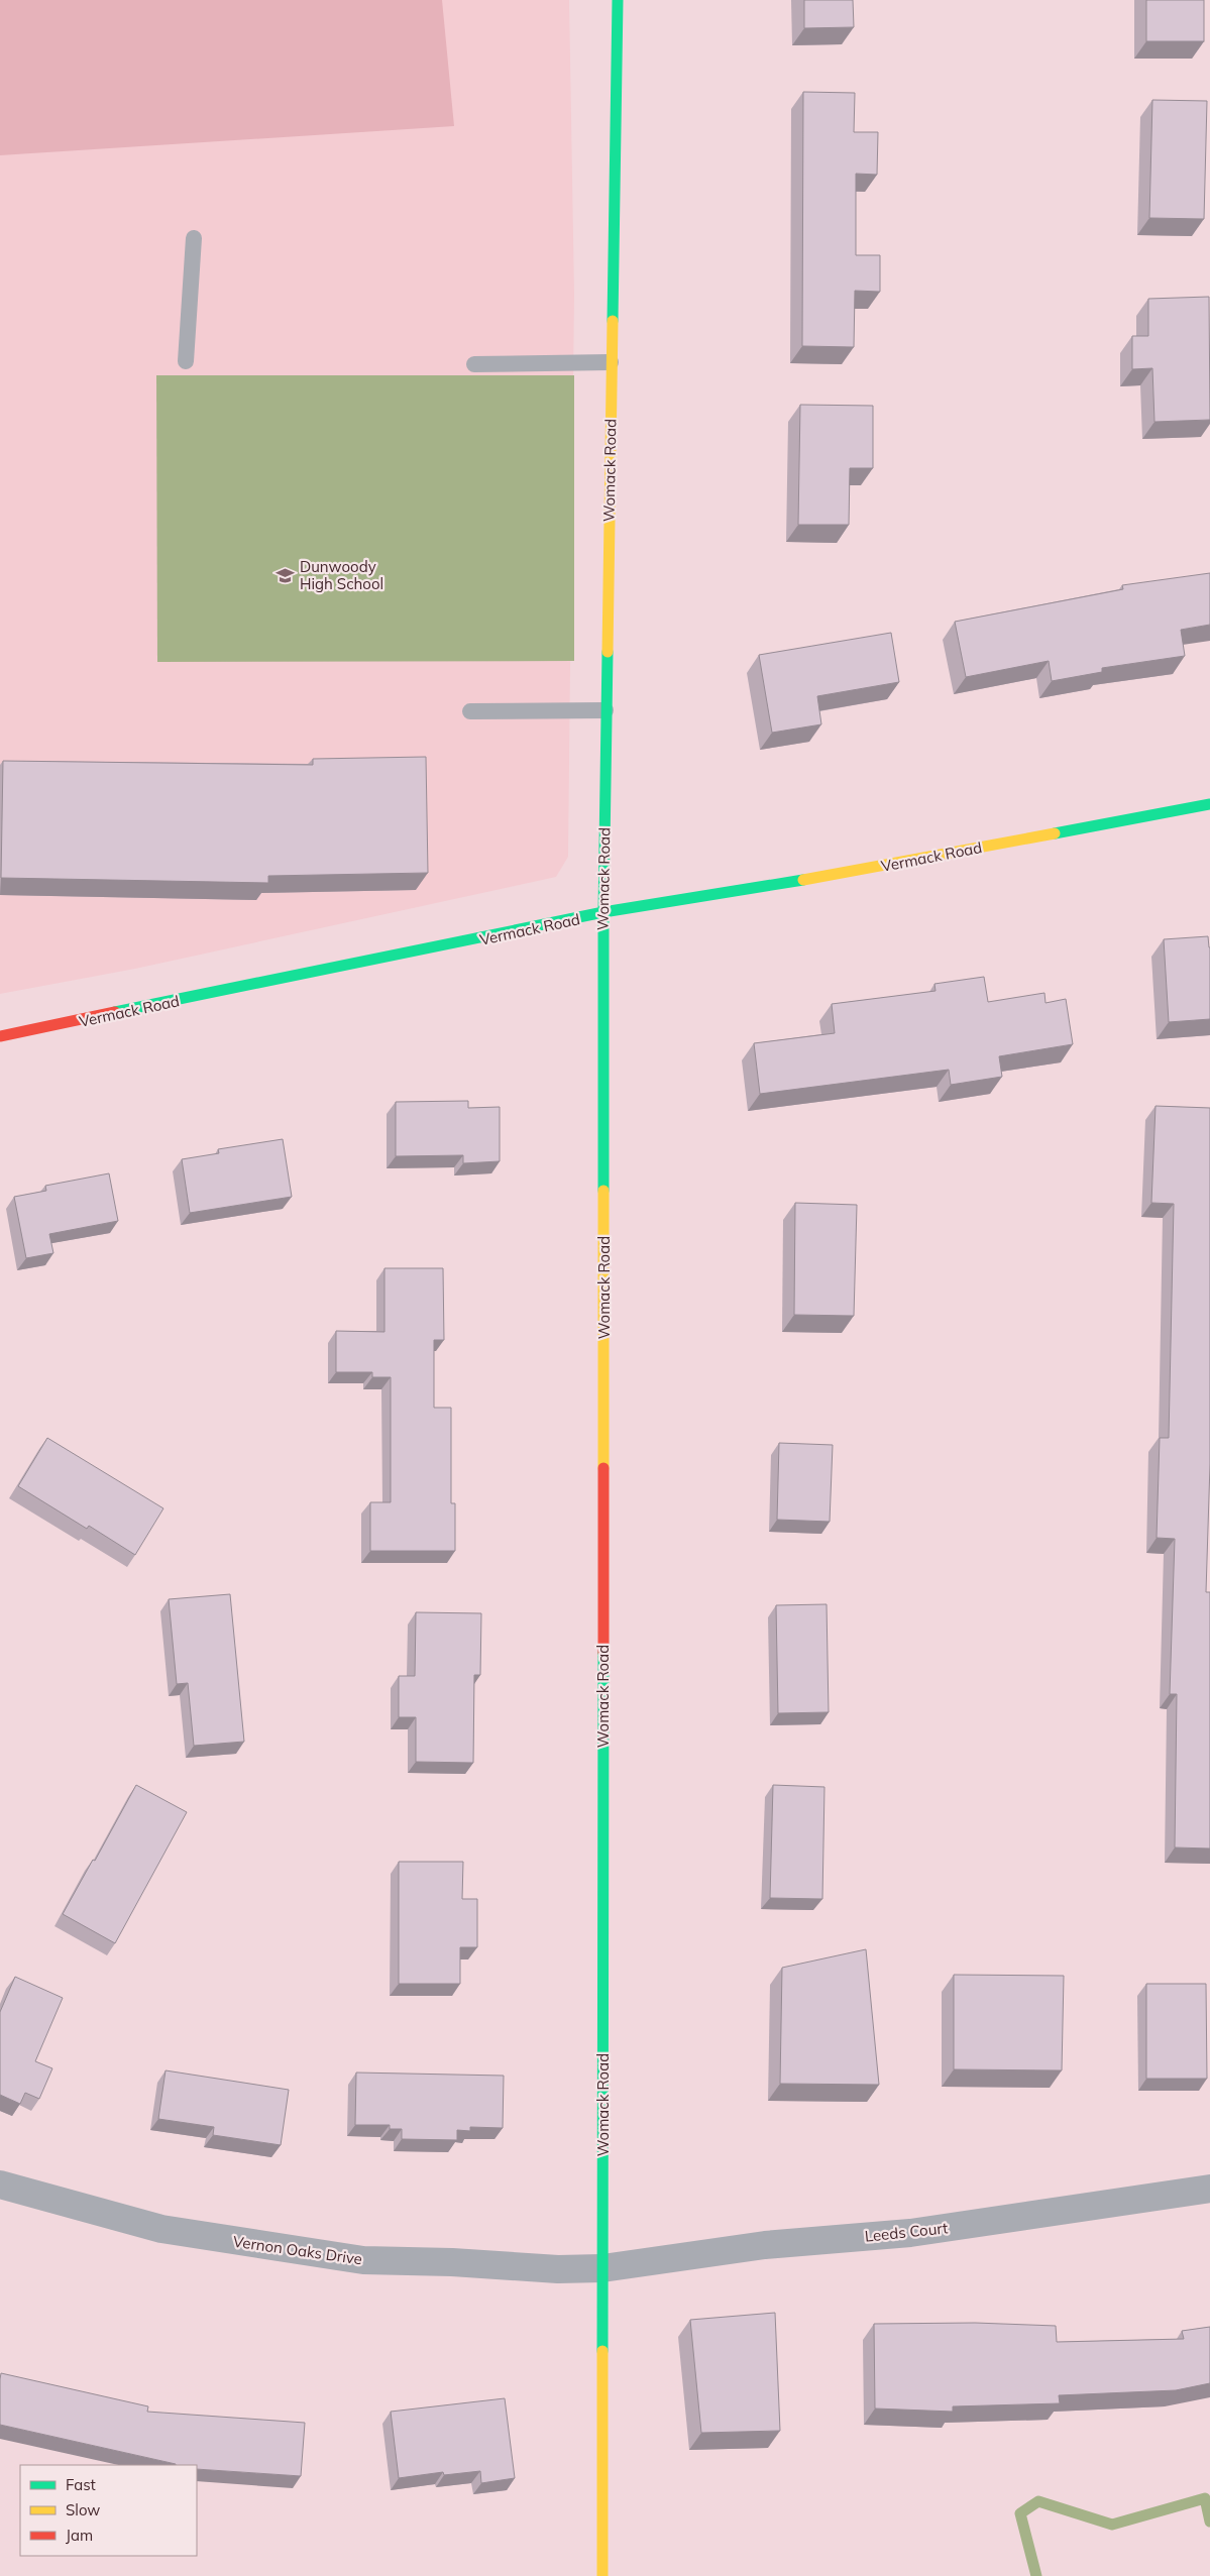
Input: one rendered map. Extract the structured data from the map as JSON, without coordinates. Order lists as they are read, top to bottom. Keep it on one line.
{"streets":{"street":["Womack Road","Vermack Road","Leeds Court","Vernon Oaks Drive"]},"crossings":[["Womack Road","Vermack Road"],["Womack Road","Leeds Court"],["Womack Road","Vernon Oaks Drive"],["Leeds Court","Vernon Oaks Drive"]],"places":{"school or university":["Dunwoody High School"]},"legend":["Fast","Slow","Jam"]}
